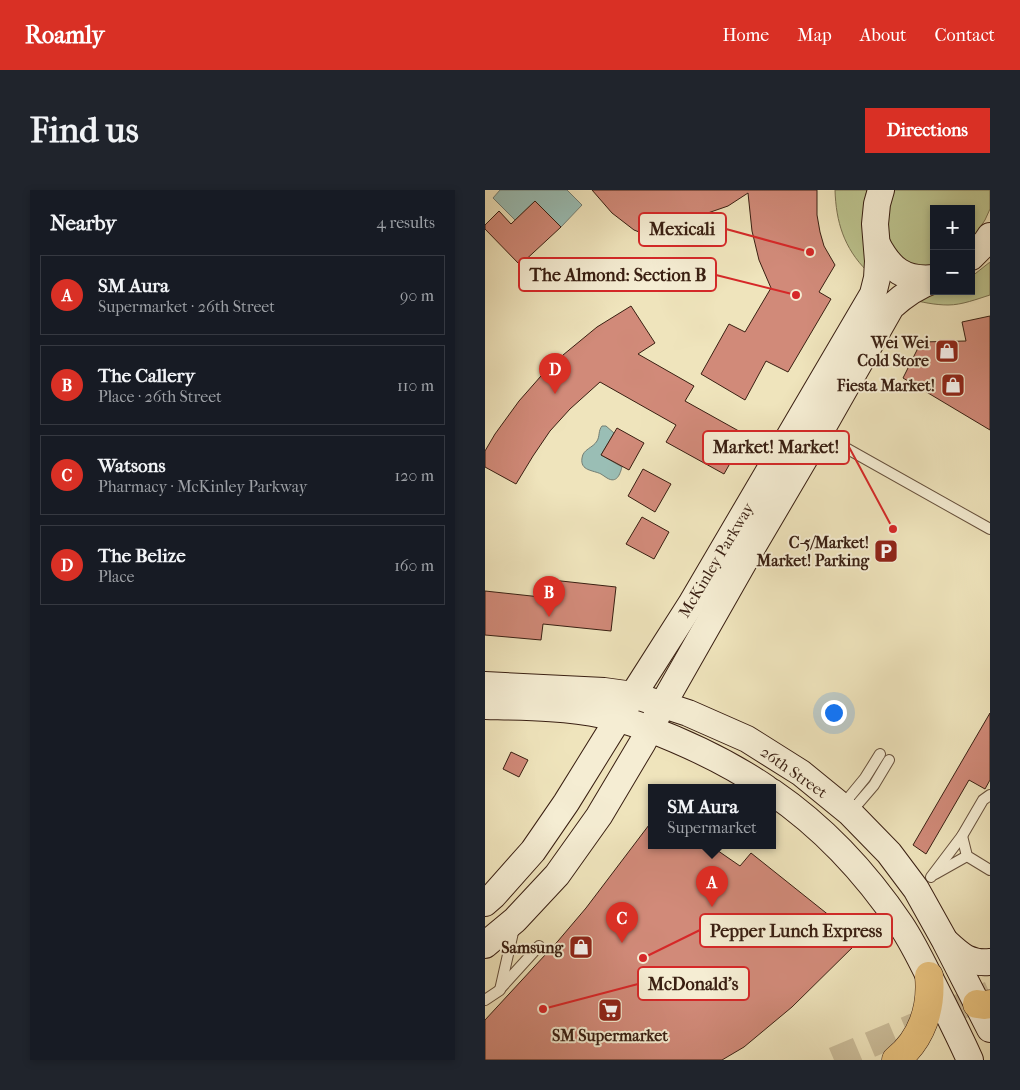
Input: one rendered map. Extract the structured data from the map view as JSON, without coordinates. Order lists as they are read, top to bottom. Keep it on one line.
{"streets":{"main road":["McKinley Parkway","26th Street"]},"crossings":[["McKinley Parkway","26th Street"]],"places":{"other":["Mexicali","The Almond: Section B","Market! Market!","Pepper Lunch Express","McDonald's"],"shop":["Wei Wei Cold Store","Fiesta Market!","Samsung"],"parking":["C-5/Market! Market! Parking"],"supermarket":["SM Supermarket"]},"page":{"header":"Roamly","nav":["Home","Map","About","Contact"],"buttons":"Directions","title":"Find us","heading":["Nearby","4 results"],"map_buttons":["+","−"],"list":[{"mark":"A","name":"SM Aura","note":"Supermarket · 26th Street","value":"90 m"},{"mark":"B","name":"The Callery","note":"Place · 26th Street","value":"110 m"},{"mark":"C","name":"Watsons","note":"Pharmacy · McKinley Parkway","value":"120 m"},{"mark":"D","name":"The Belize","note":"Place","value":"160 m"}],"pins":["D","B","A","C"],"popup":["SM Aura","Supermarket"]}}
